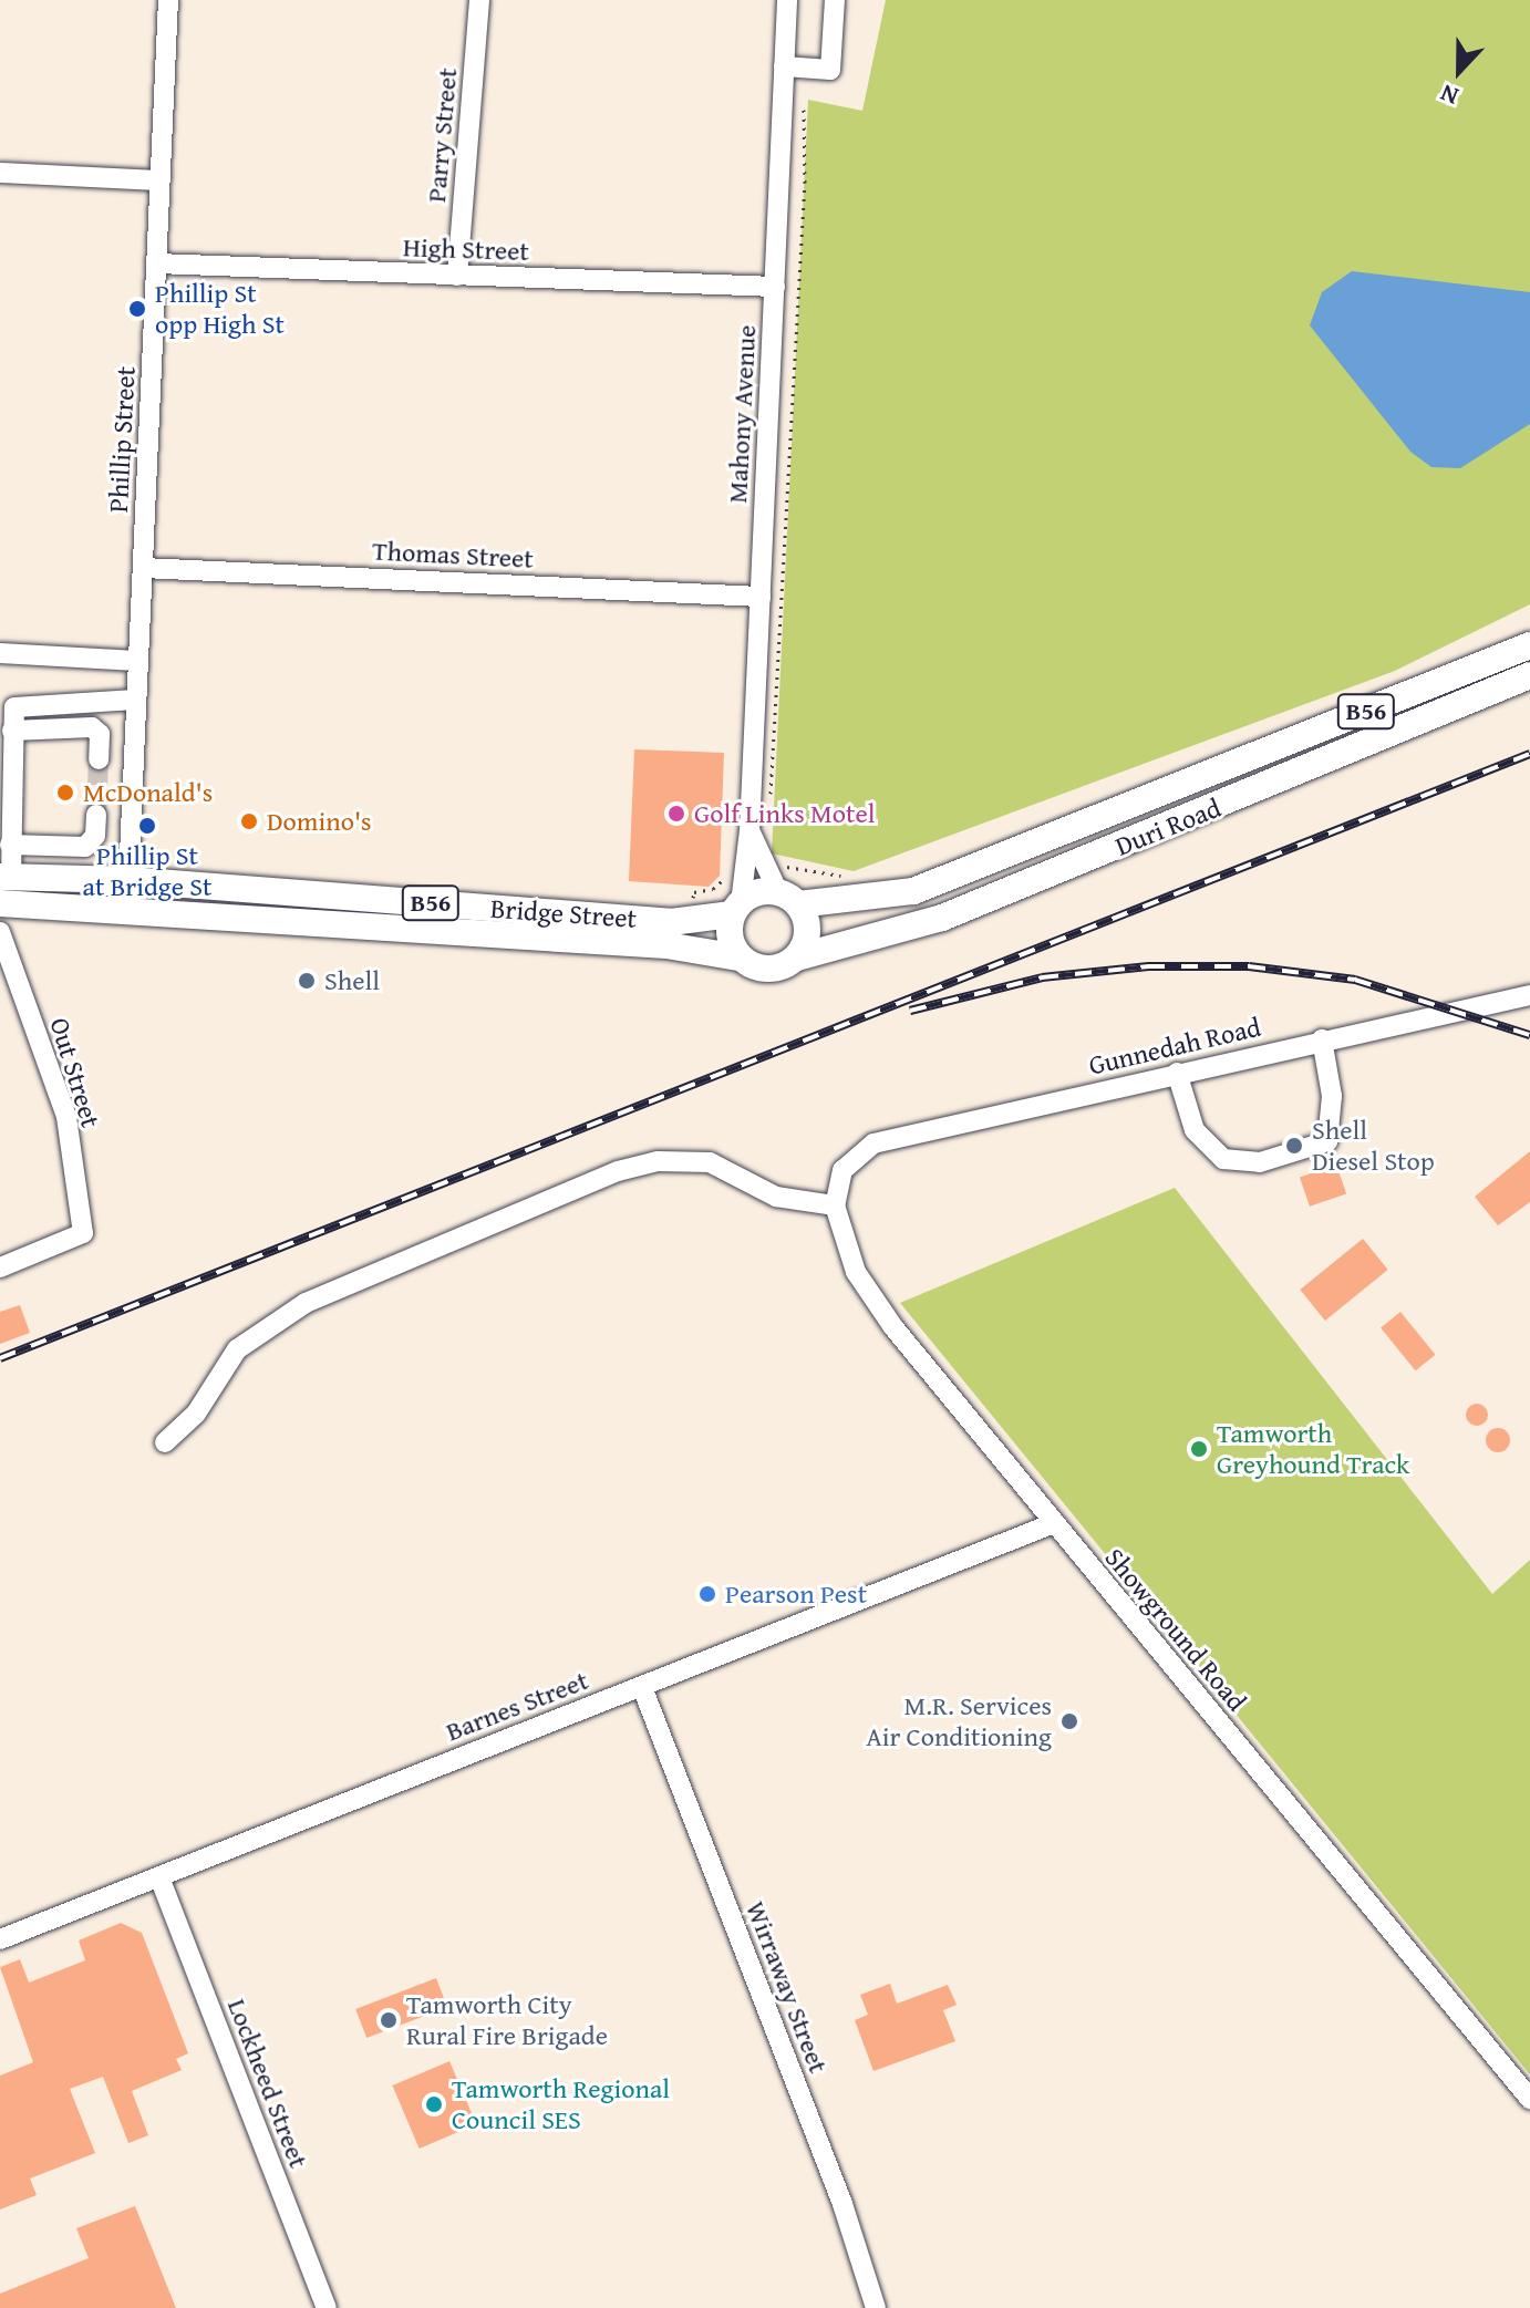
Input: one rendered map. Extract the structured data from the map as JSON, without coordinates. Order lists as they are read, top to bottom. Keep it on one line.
{"streets":{"main road":["B56","Duri Road","Bridge Street"],"street":["Parry Street","High Street","Mahony Avenue","Phillip Street","Thomas Street","Gunnedah Road","Out Street","Showground Road","Barnes Street","Wirraway Street","Lockheed Street"]},"crossings":[["Parry Street","High Street"],["High Street","Mahony Avenue"],["High Street","Phillip Street"],["Mahony Avenue","Thomas Street"],["Mahony Avenue","B56"],["Mahony Avenue","Duri Road"],["Mahony Avenue","Bridge Street"],["Phillip Street","Thomas Street"],["Phillip Street","Bridge Street"],["B56","Duri Road"],["B56","Bridge Street"],["Duri Road","Bridge Street"],["Gunnedah Road","Showground Road"],["Showground Road","Barnes Street"],["Barnes Street","Wirraway Street"],["Barnes Street","Lockheed Street"]],"places":["Phillip St opp High St","McDonald's","Golf Links Motel","Domino's","Phillip St at Bridge St","Shell","Shell Diesel Stop","Tamworth Greyhound Track","Pearson Pest","M.R. Services Air Conditioning","Tamworth City Rural Fire Brigade","Tamworth Regional Council SES"],"north":"bottom"}
